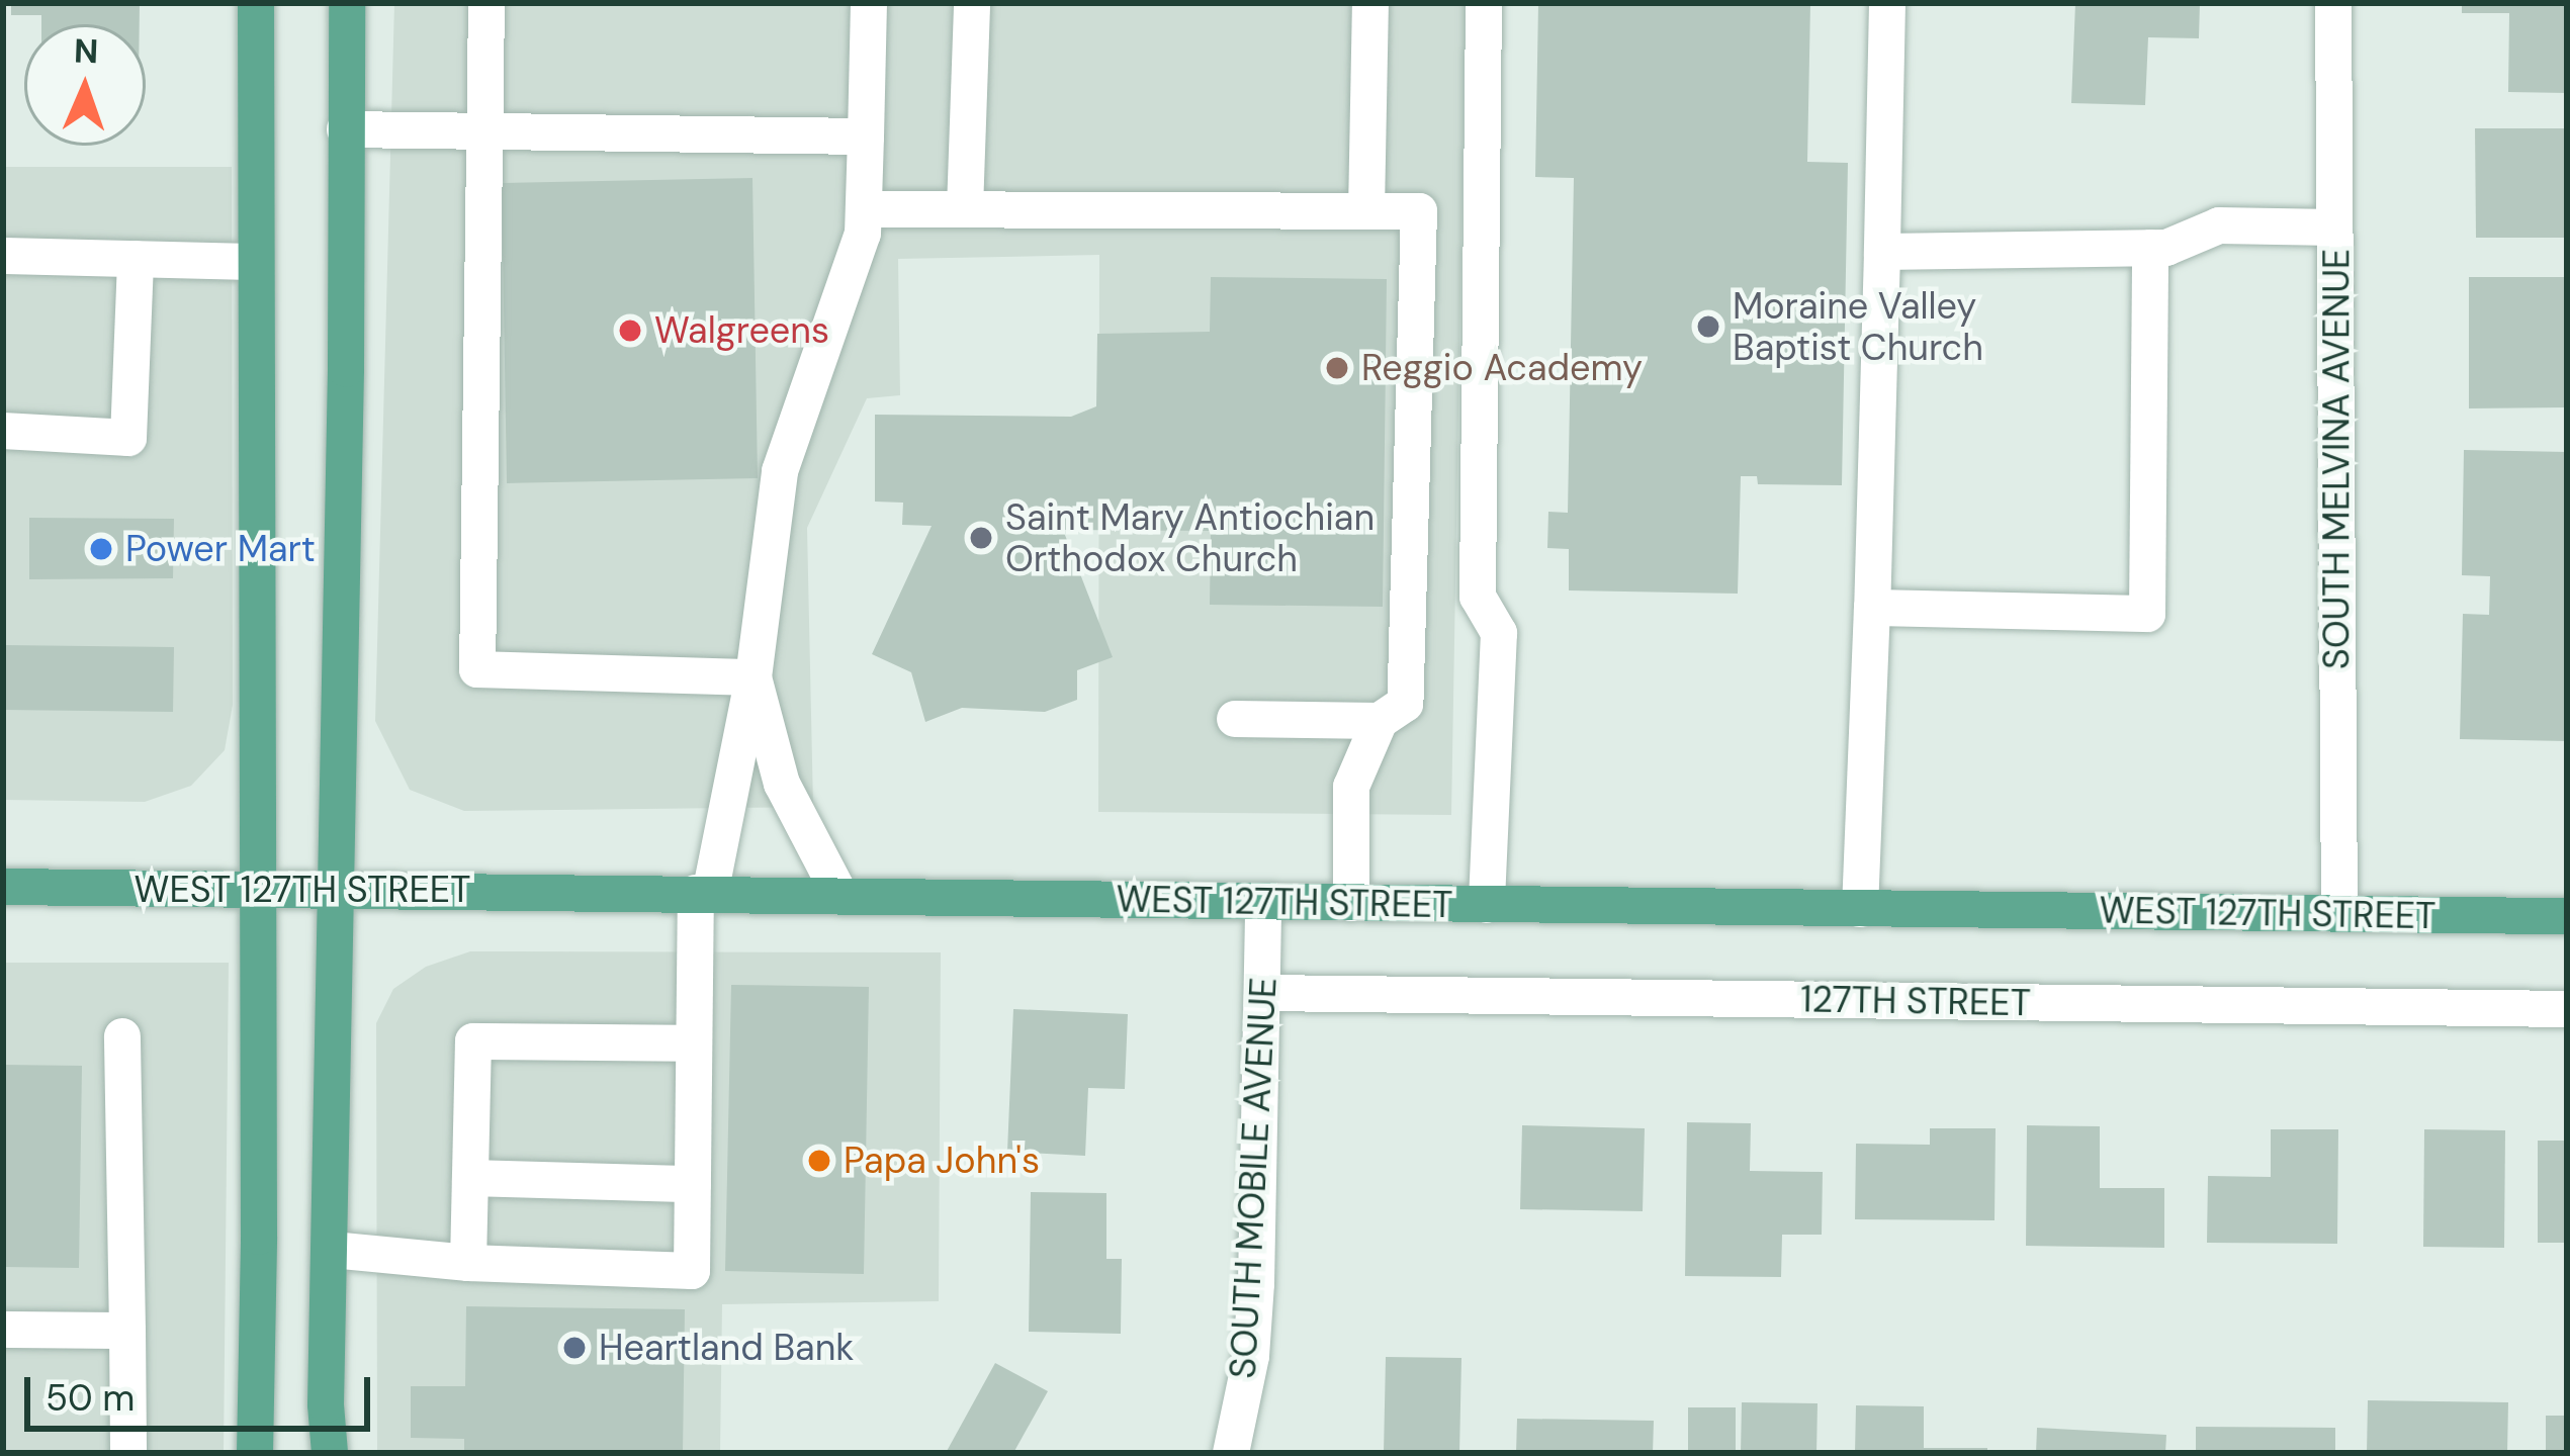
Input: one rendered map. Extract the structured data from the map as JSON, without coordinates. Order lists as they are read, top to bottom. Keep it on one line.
{"streets":{"main road":["WEST 127TH STREET"],"street":["SOUTH MELVINA AVENUE","127TH STREET","SOUTH MOBILE AVENUE"]},"crossings":[["SOUTH MELVINA AVENUE","WEST 127TH STREET"],["WEST 127TH STREET","SOUTH MOBILE AVENUE"],["127TH STREET","SOUTH MOBILE AVENUE"]],"places":["Moraine Valley Baptist Church","Walgreens","Reggio Academy","Saint Mary Antiochian Orthodox Church","Power Mart","Papa John's","Heartland Bank"],"scale_bar":"50 m","north":"top"}
